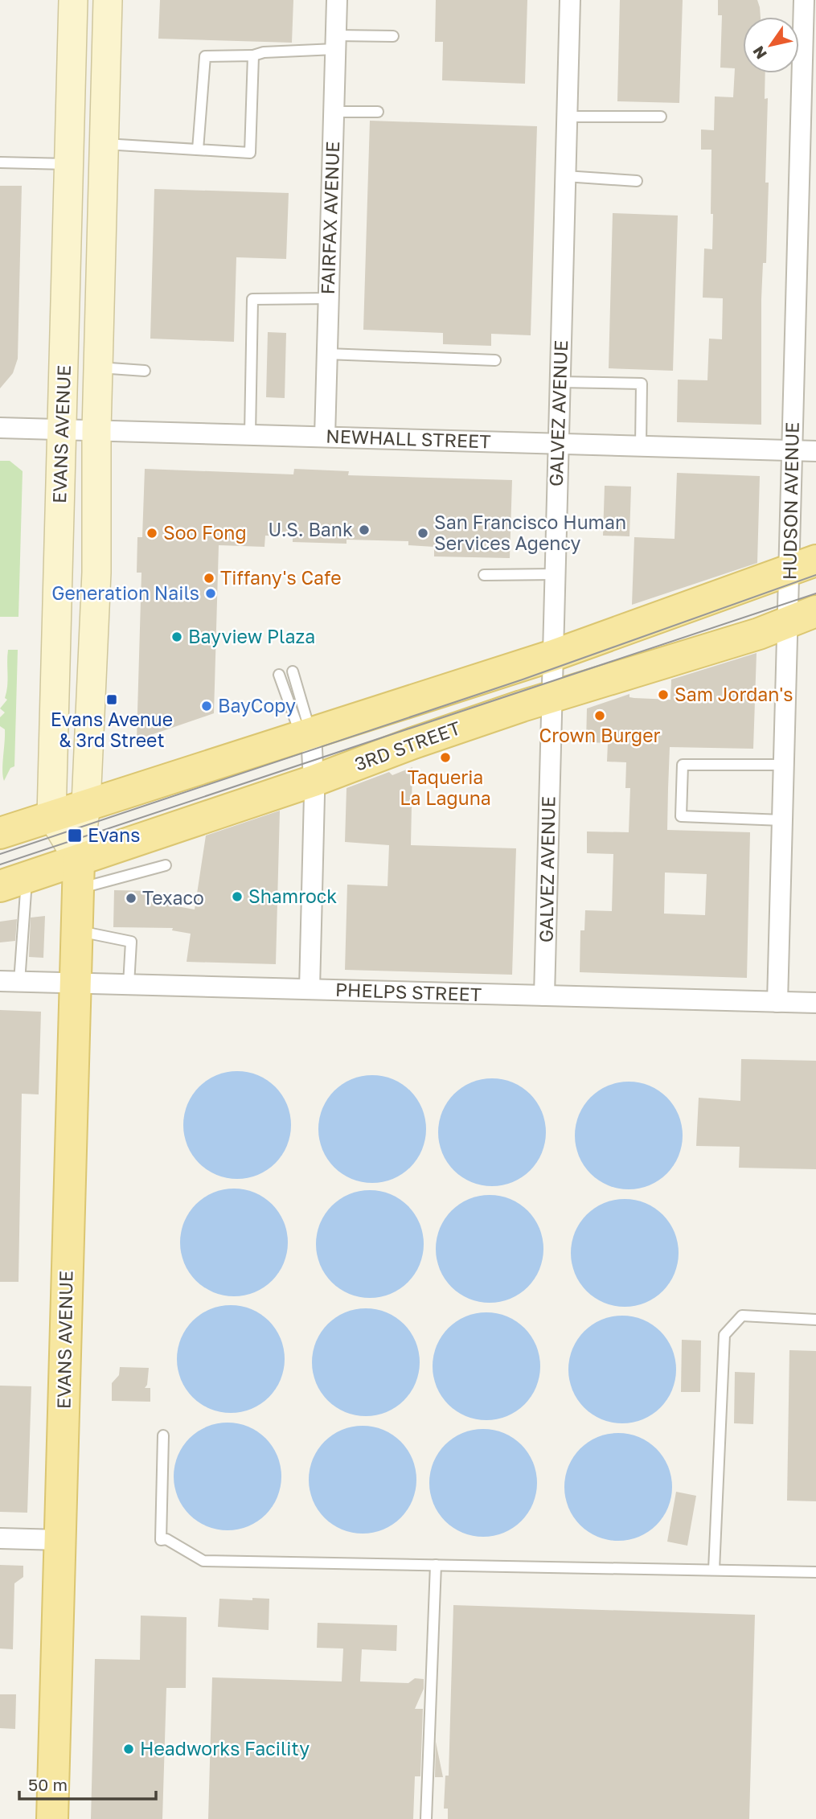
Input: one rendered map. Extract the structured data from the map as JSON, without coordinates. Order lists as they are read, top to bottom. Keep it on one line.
{"streets":{"main road":["EVANS AVENUE","3RD STREET"],"street":["FAIRFAX AVENUE","GALVEZ AVENUE","NEWHALL STREET","HUDSON AVENUE","PHELPS STREET"]},"crossings":[["FAIRFAX AVENUE","NEWHALL STREET"],["GALVEZ AVENUE","NEWHALL STREET"],["GALVEZ AVENUE","3RD STREET"],["GALVEZ AVENUE","PHELPS STREET"],["EVANS AVENUE","NEWHALL STREET"],["EVANS AVENUE","3RD STREET"],["EVANS AVENUE","PHELPS STREET"],["NEWHALL STREET","HUDSON AVENUE"],["HUDSON AVENUE","3RD STREET"],["HUDSON AVENUE","PHELPS STREET"]],"places":{"other":["U.S. Bank","Soo Fong","San Francisco Human Services Agency","Tiffany's Cafe","Generation Nails","Bayview Plaza","Sam Jordan's","BayCopy","Crown Burger","Taqueria La Laguna","Shamrock","Texaco","Headworks Facility"],"transit":["Evans Avenue & 3rd Street","Evans"]},"scale_bar":"50 m","north":"bottom left"}
